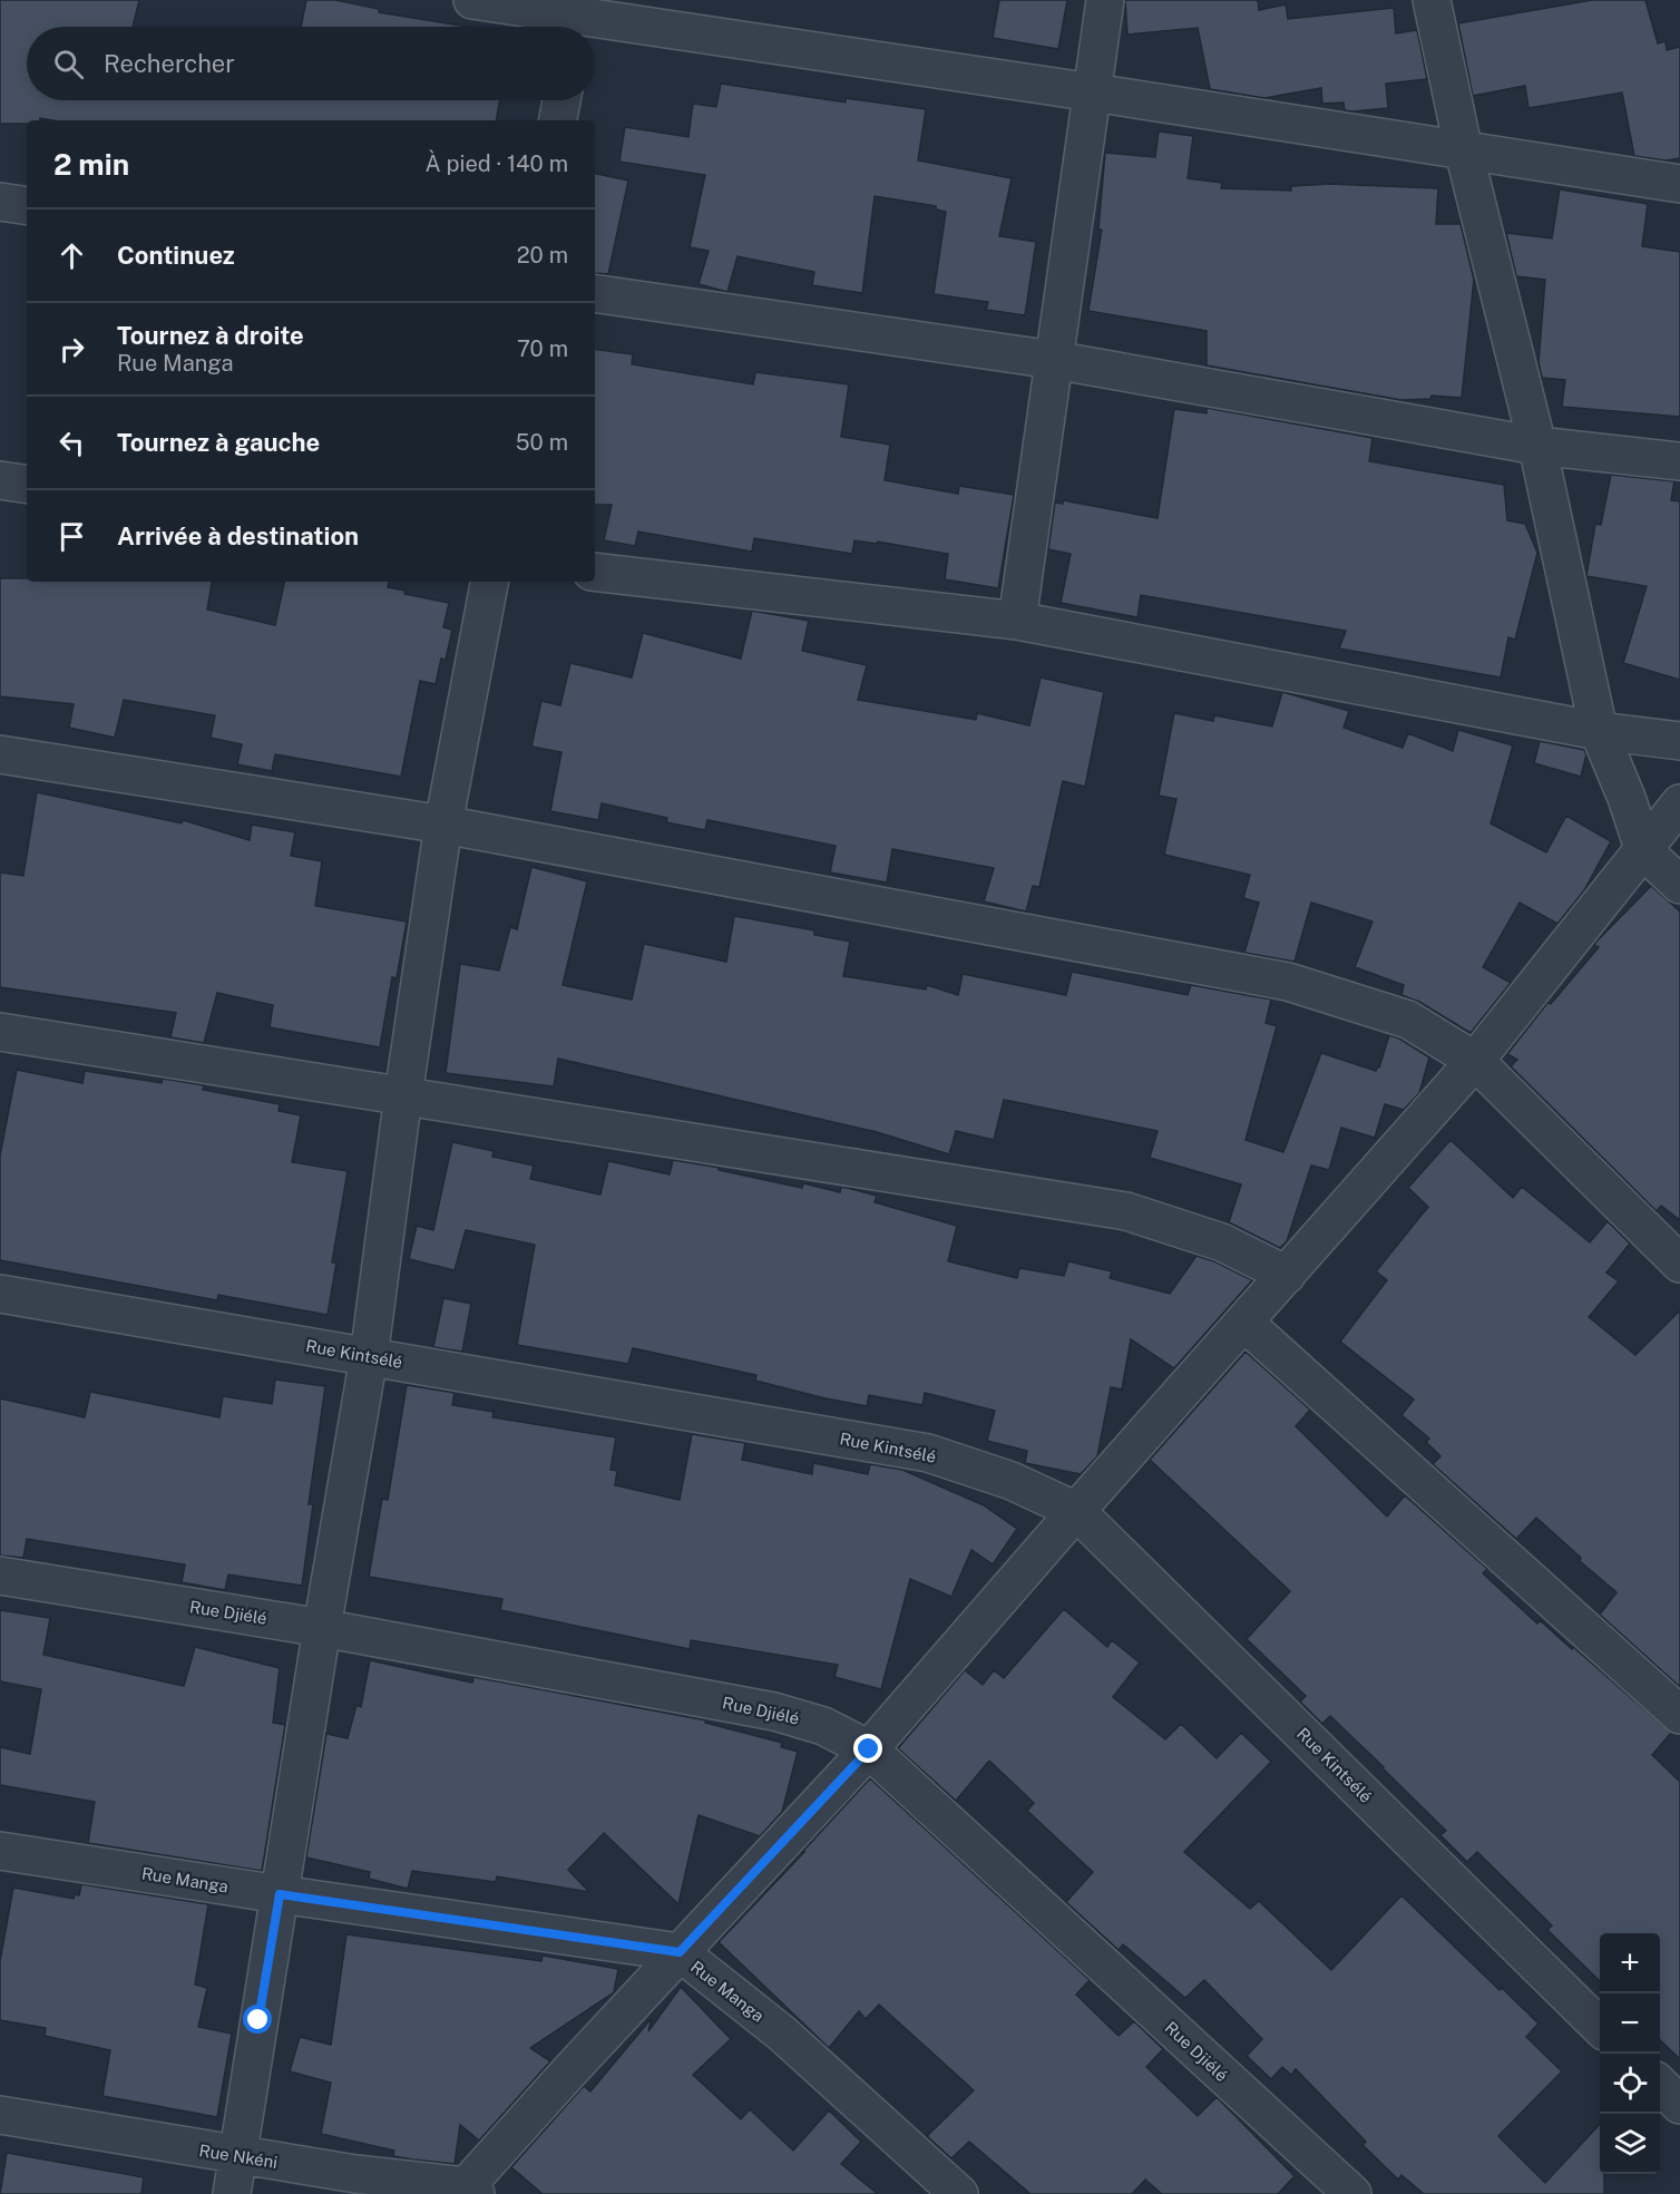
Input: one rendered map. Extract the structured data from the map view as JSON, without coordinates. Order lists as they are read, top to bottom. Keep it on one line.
{"streets":{"street":["Rue Kintsélé","Rue Djiélé","Rue Manga","Rue Nkéni"]},"page":{"search":"Rechercher","heading":["2 min","À pied · 140 m"],"list":[["Continuez","20 m"],["Tournez à droite","Rue Manga","70 m"],["Tournez à gauche","50 m"],"Arrivée à destination"],"map_buttons":["+","−"]}}
